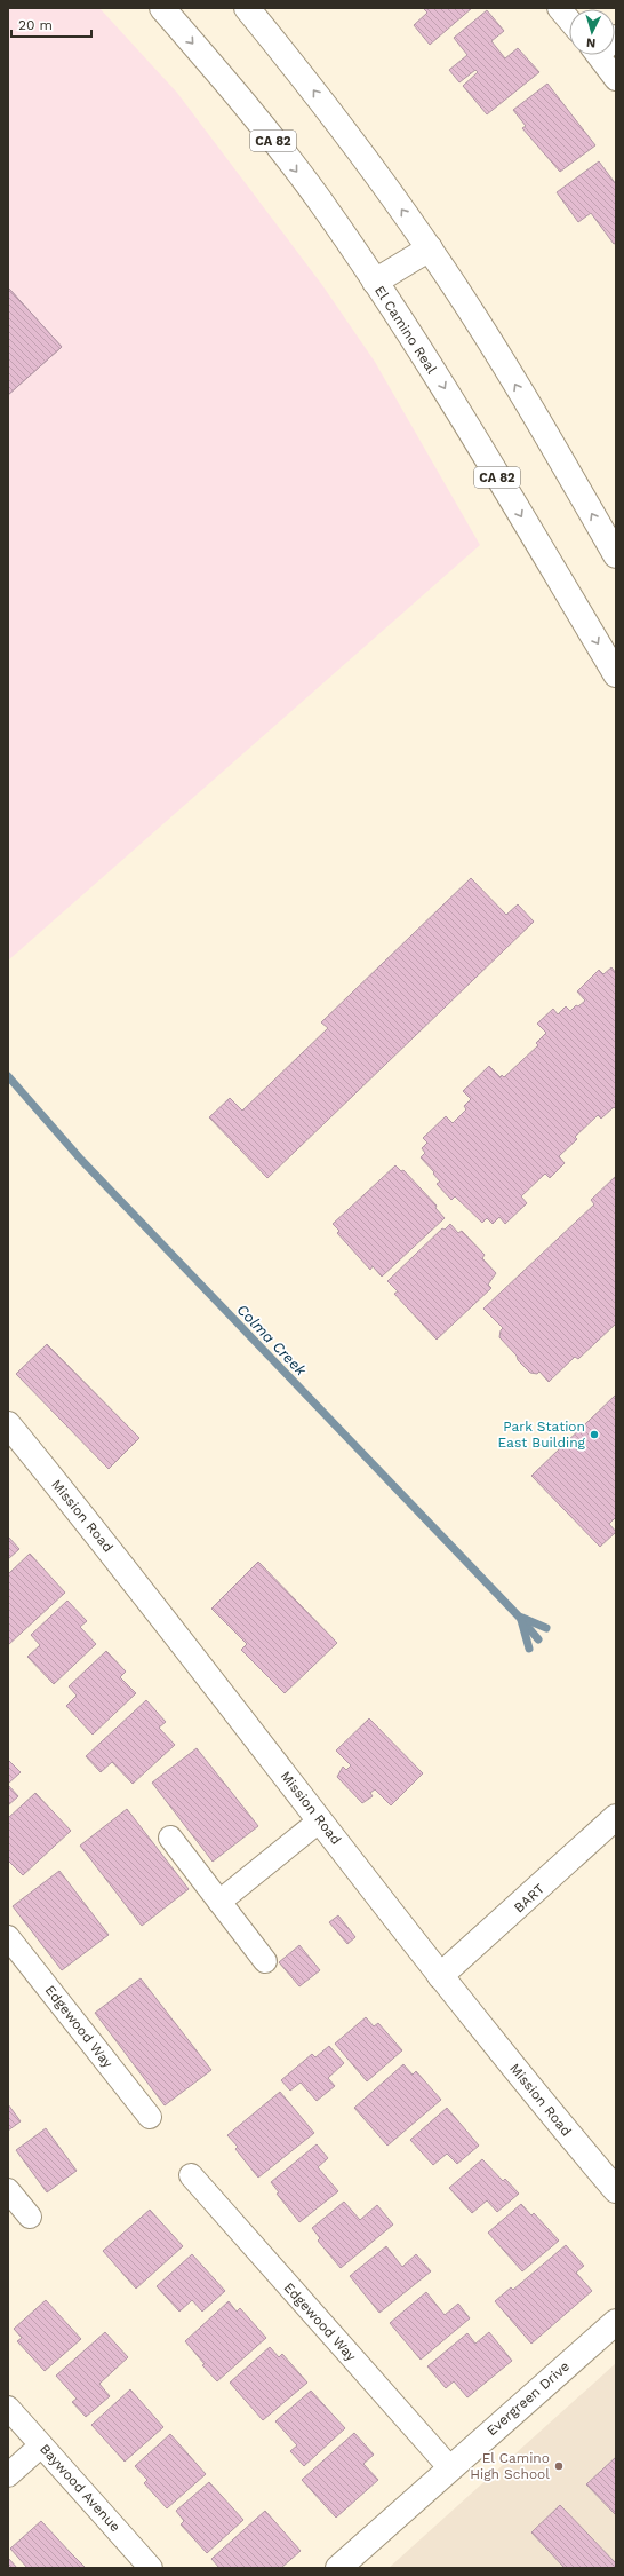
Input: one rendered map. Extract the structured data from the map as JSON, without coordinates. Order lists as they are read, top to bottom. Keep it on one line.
{"streets":{"main road":["CA 82","El Camino Real","Mission Road","BART","Evergreen Drive"],"street":["Edgewood Way","Baywood Avenue"]},"crossings":[["Mission Road","BART"],["Edgewood Way","Evergreen Drive"]],"water":["Colma Creek"],"places":["Park Station East Building","El Camino High School"],"scale_bar":"20 m","north":"bottom"}
